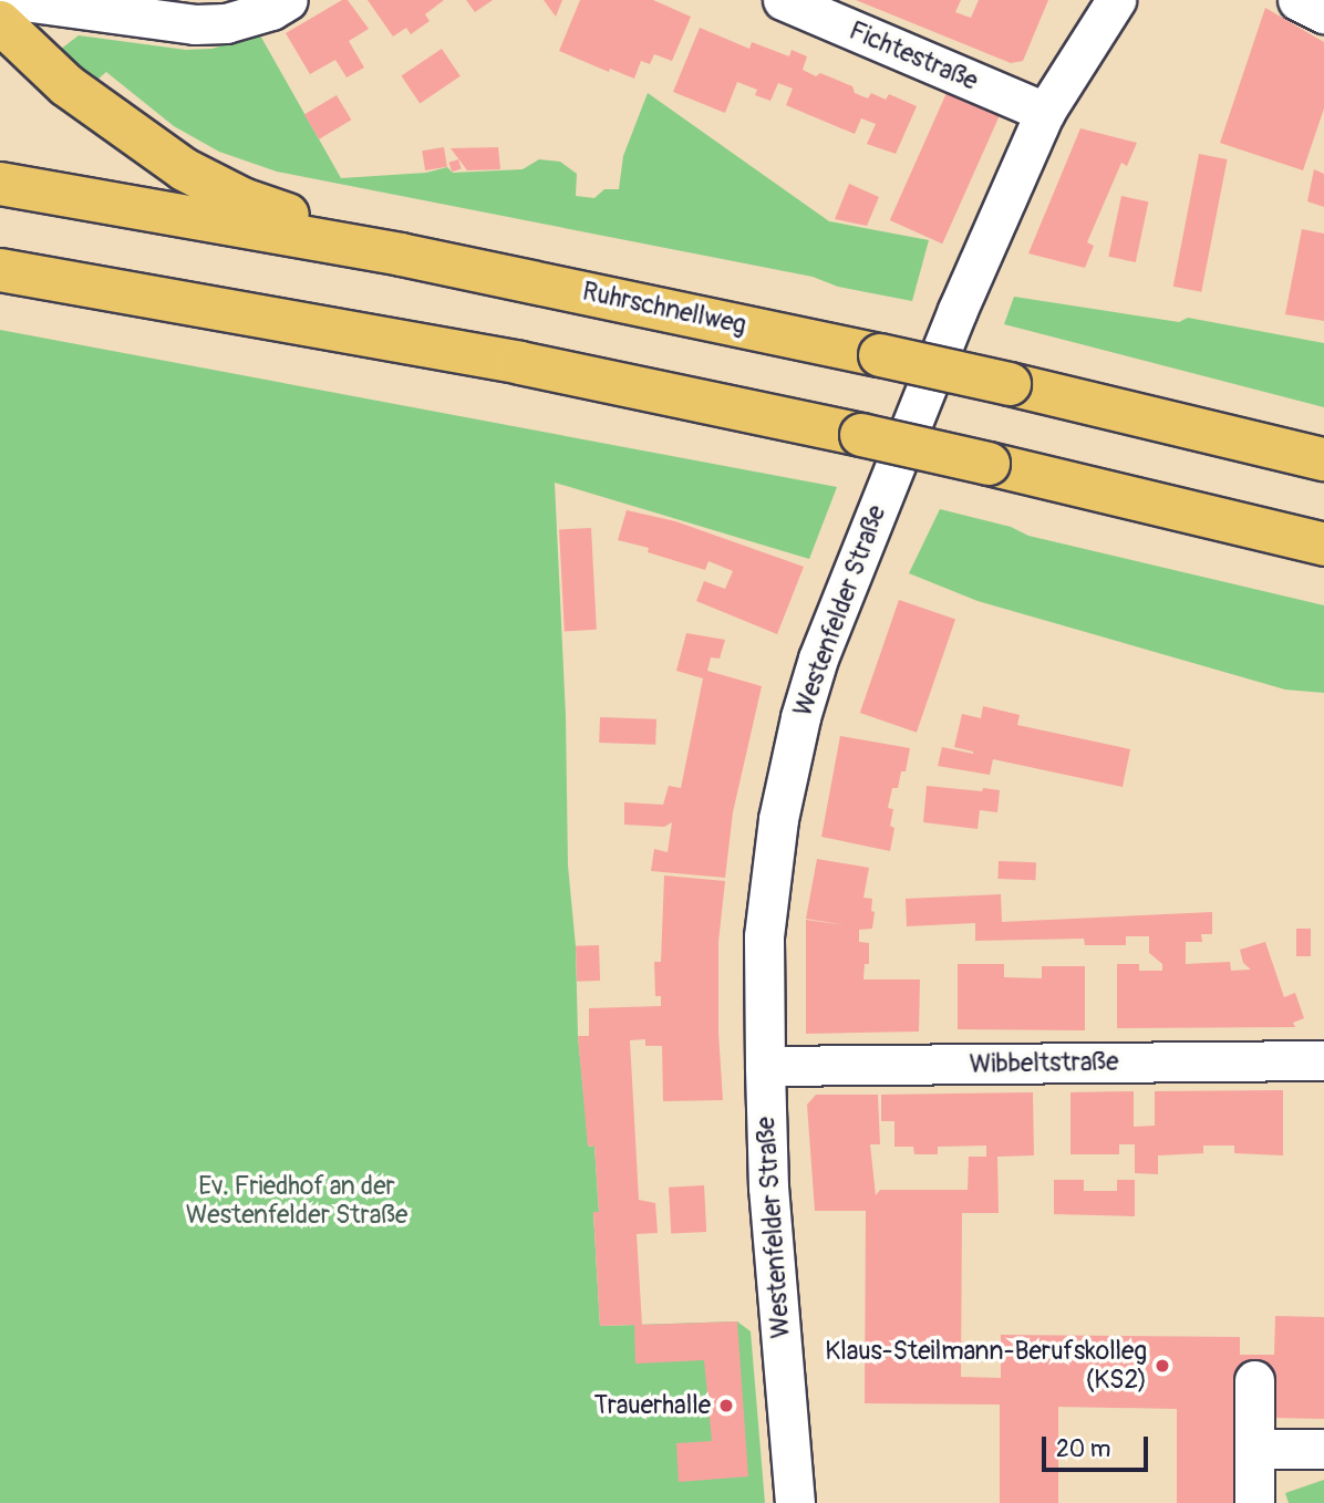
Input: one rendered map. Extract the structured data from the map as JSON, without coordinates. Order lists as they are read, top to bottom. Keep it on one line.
{"streets":{"highway":["Ruhrschnellweg"],"street":["Fichtestraße","Westenfelder Straße","Wibbeltstraße"]},"crossings":[["Fichtestraße","Westenfelder Straße"],["Westenfelder Straße","Wibbeltstraße"]],"parks":["Ev. Friedhof an der Westenfelder Straße"],"places":["Klaus-Steilmann-Berufskolleg (KS2)","Trauerhalle"],"scale_bar":"20 m"}
